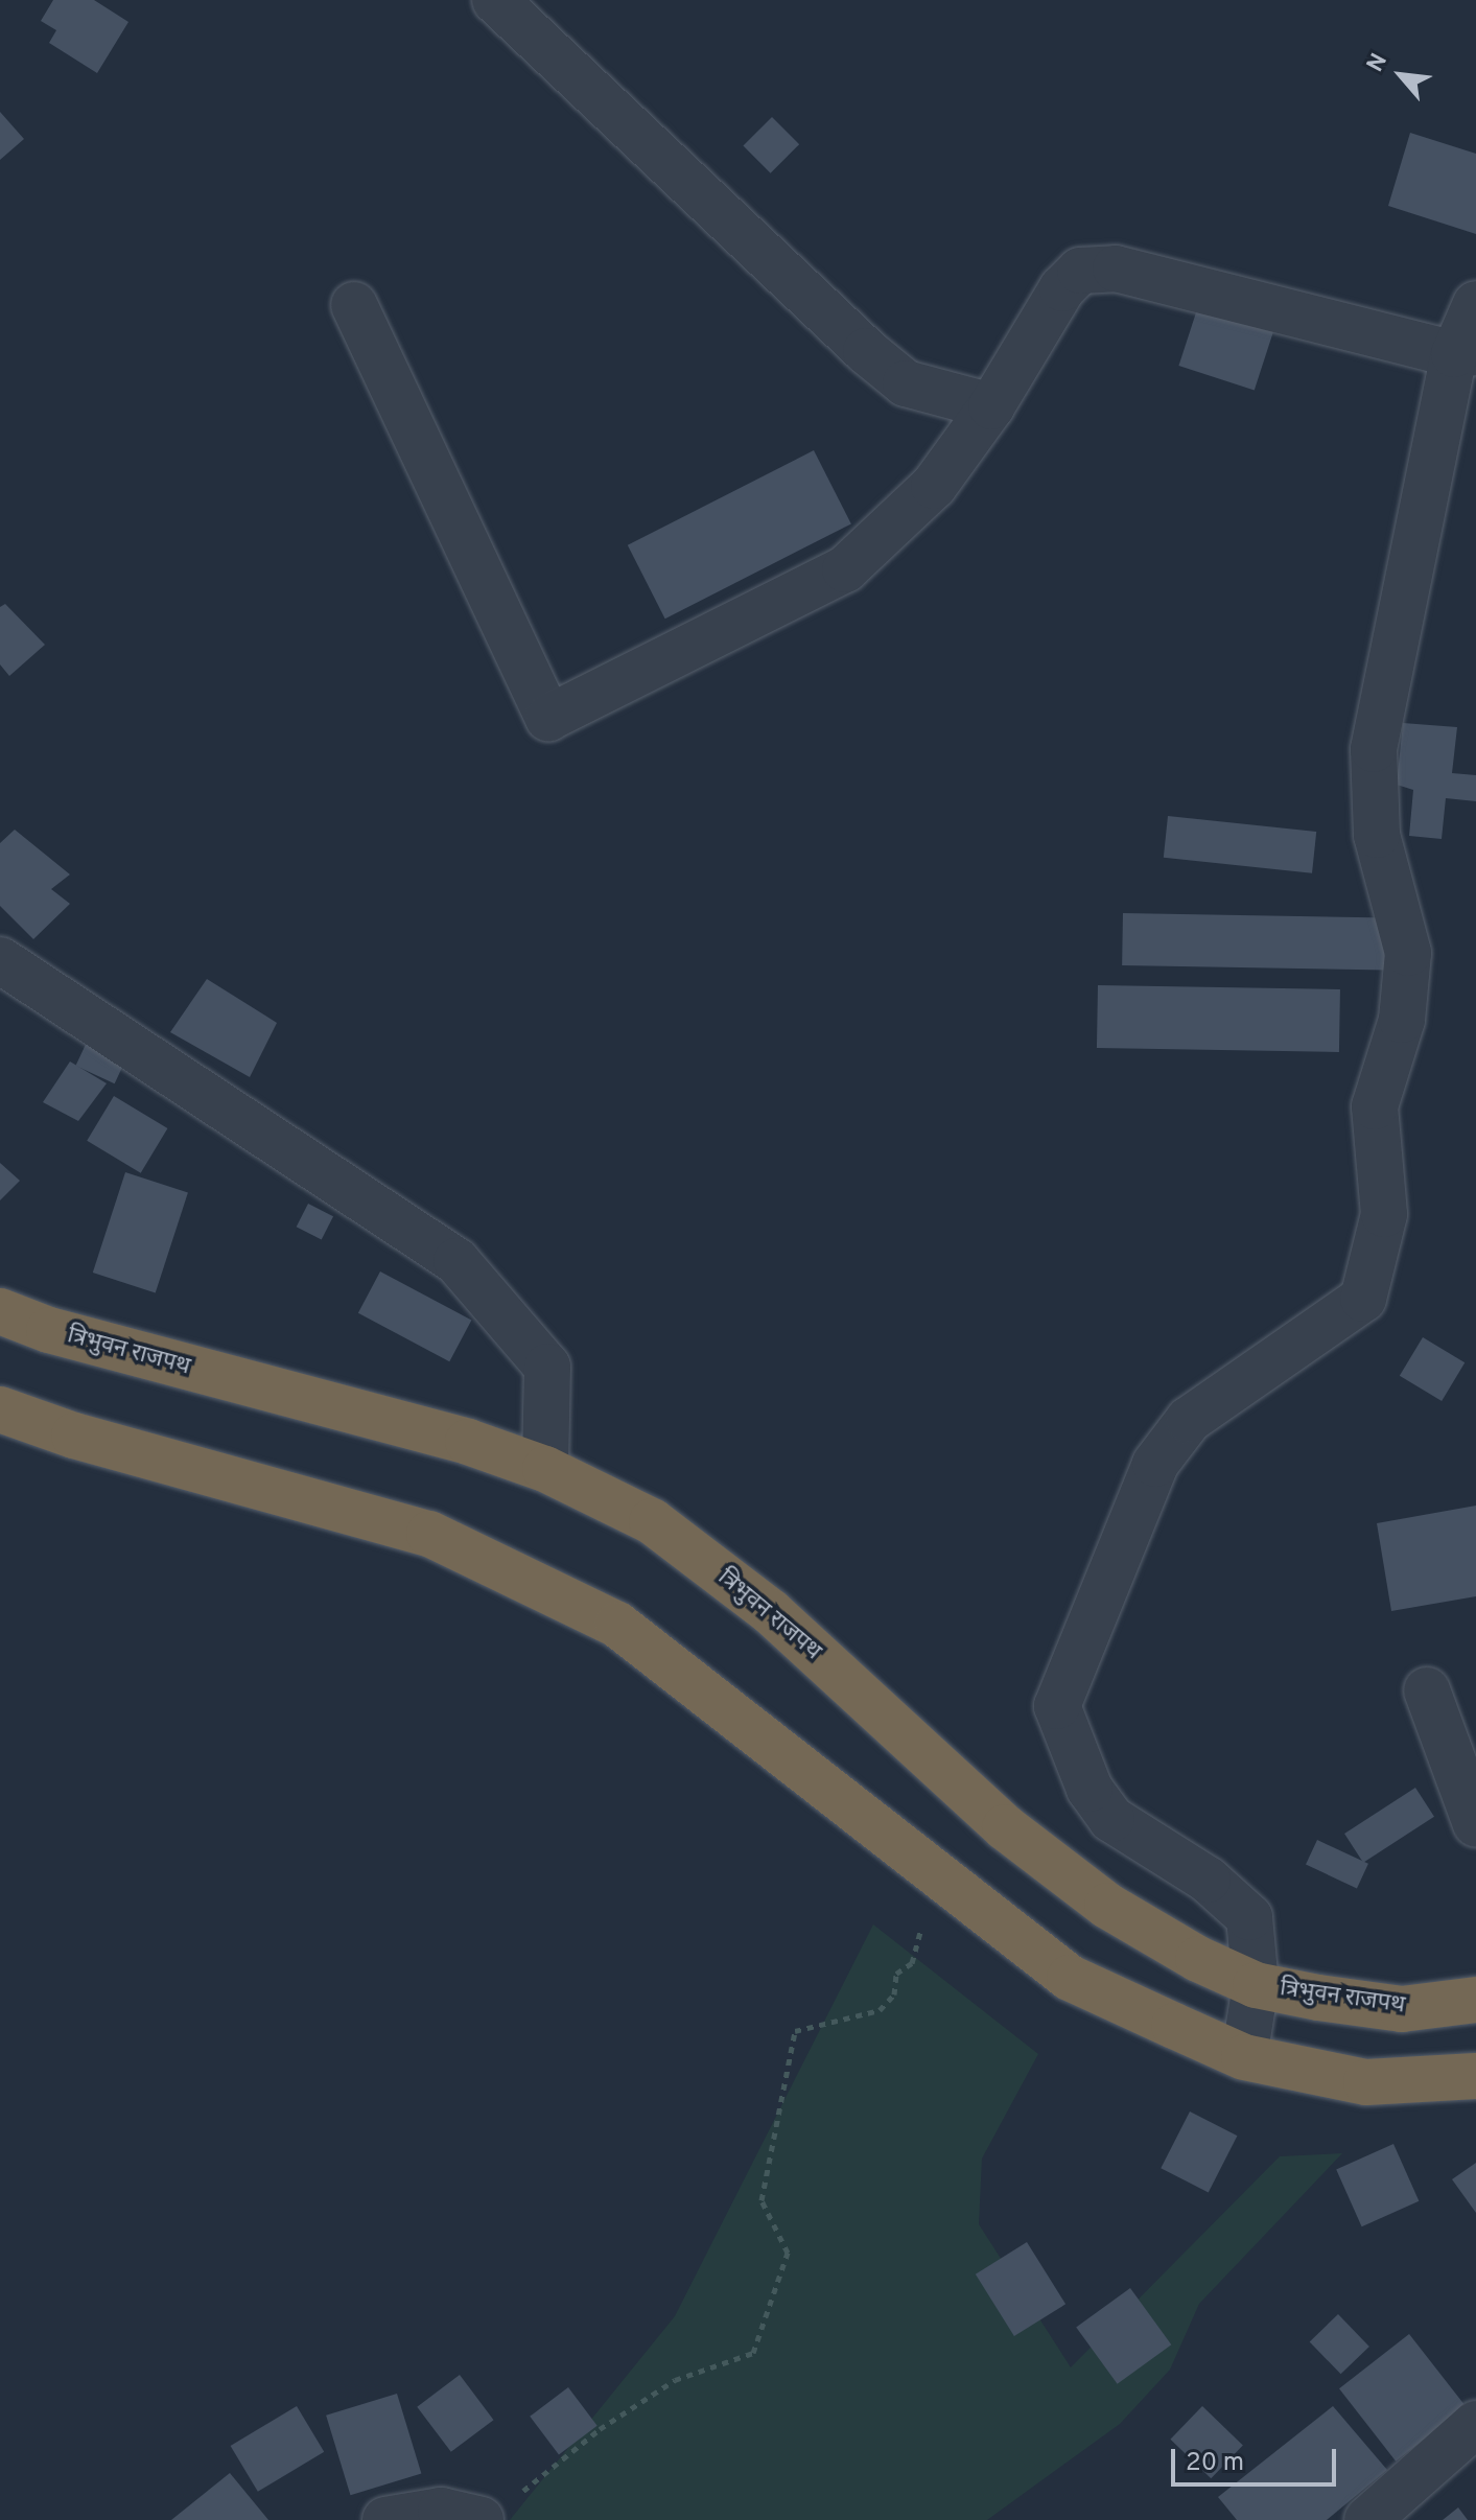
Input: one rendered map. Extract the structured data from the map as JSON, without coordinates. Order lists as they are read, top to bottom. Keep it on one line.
{"streets":{"highway":["त्रिभुवन राजपथ"]},"scale_bar":"20 m","north":"top left"}
